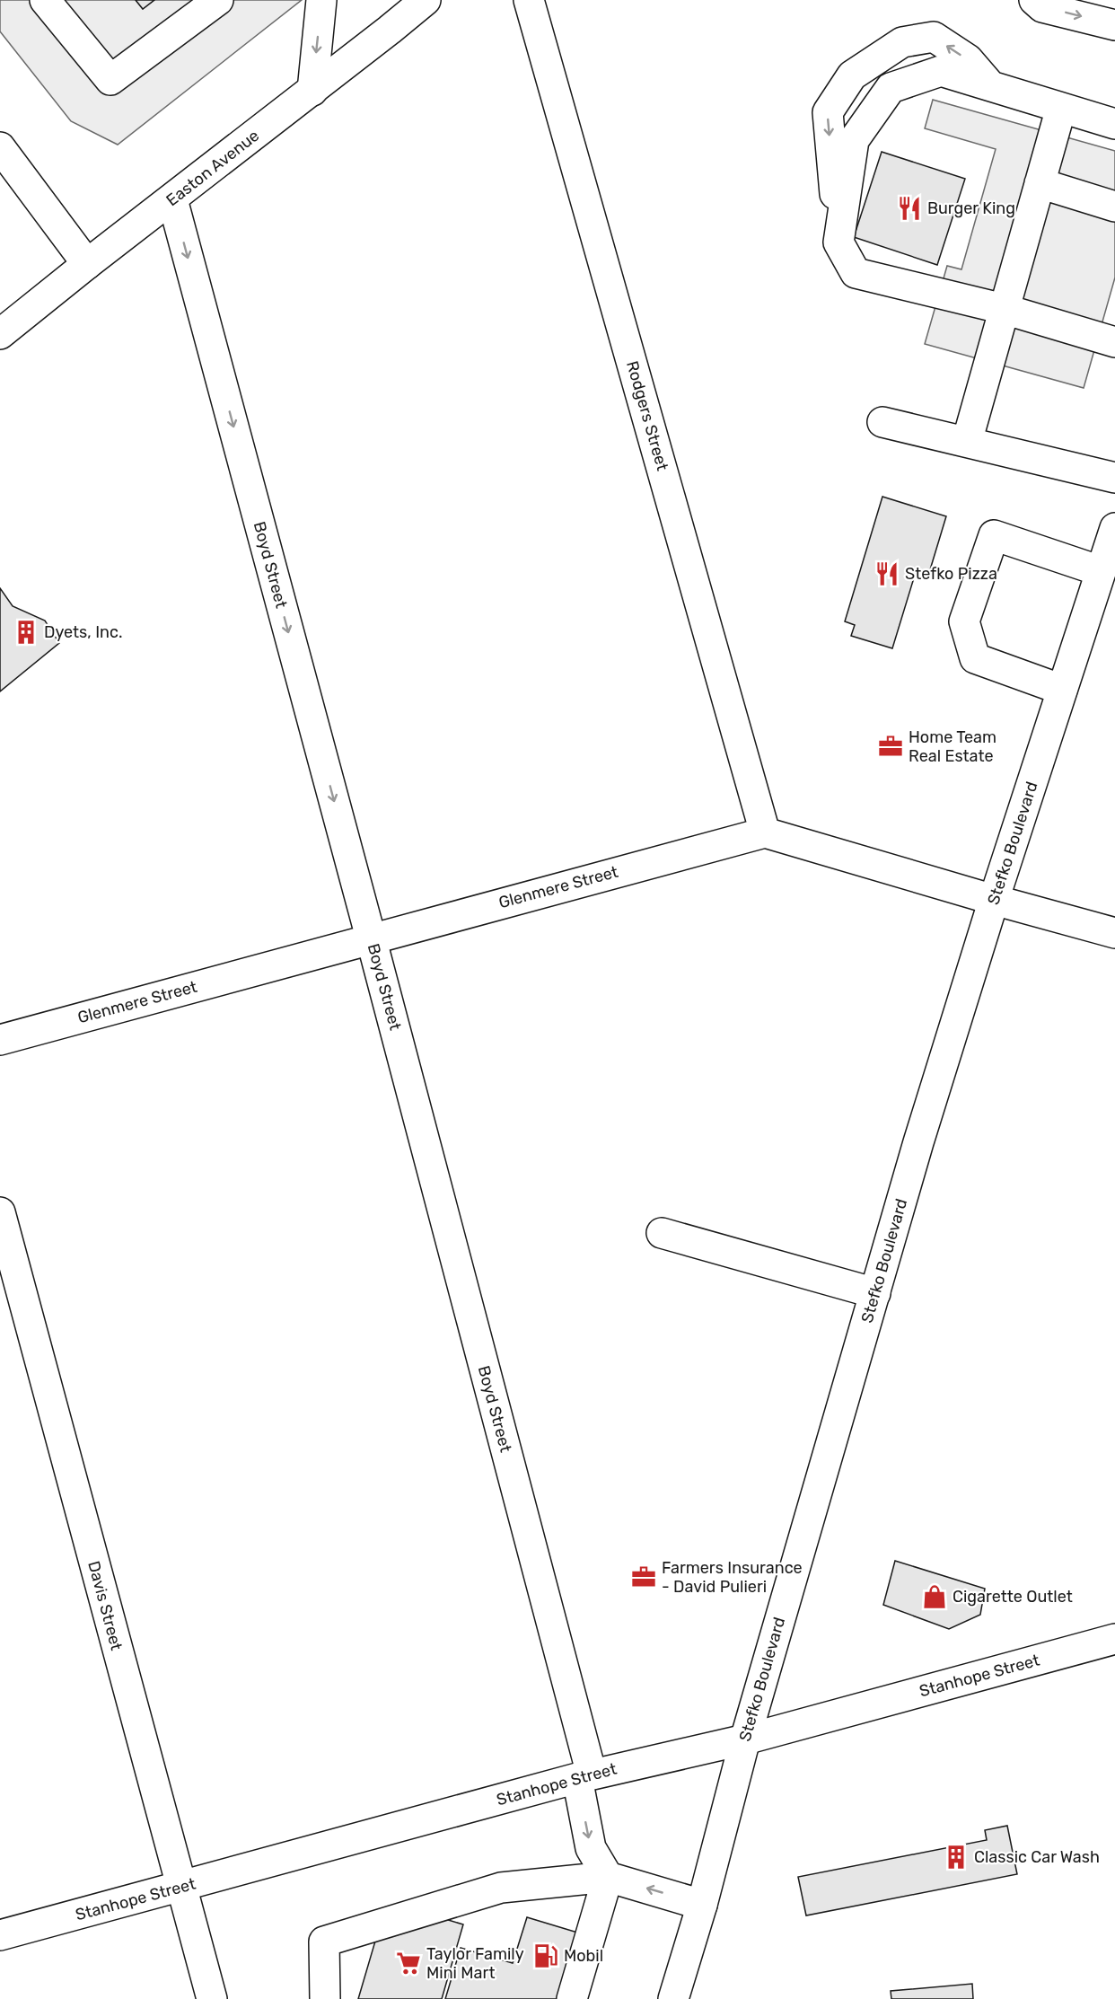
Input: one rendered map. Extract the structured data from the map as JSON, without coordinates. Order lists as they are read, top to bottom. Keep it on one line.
{"streets":{"street":["Easton Avenue","Rodgers Street","Boyd Street","Stefko Boulevard","Glenmere Street","Davis Street","Stanhope Street"]},"crossings":[["Easton Avenue","Boyd Street"],["Rodgers Street","Glenmere Street"],["Boyd Street","Glenmere Street"],["Boyd Street","Stanhope Street"],["Stefko Boulevard","Stanhope Street"],["Davis Street","Stanhope Street"]],"one_way":["Boyd Street"],"places":{"restaurant":["Burger King","Stefko Pizza"],"building":["Dyets, Inc.","Classic Car Wash"],"office":["Home Team Real Estate","Farmers Insurance - David Pulieri"],"shop":["Cigarette Outlet"],"fuel station":["Mobil"],"supermarket":["Taylor Family Mini Mart"]}}
